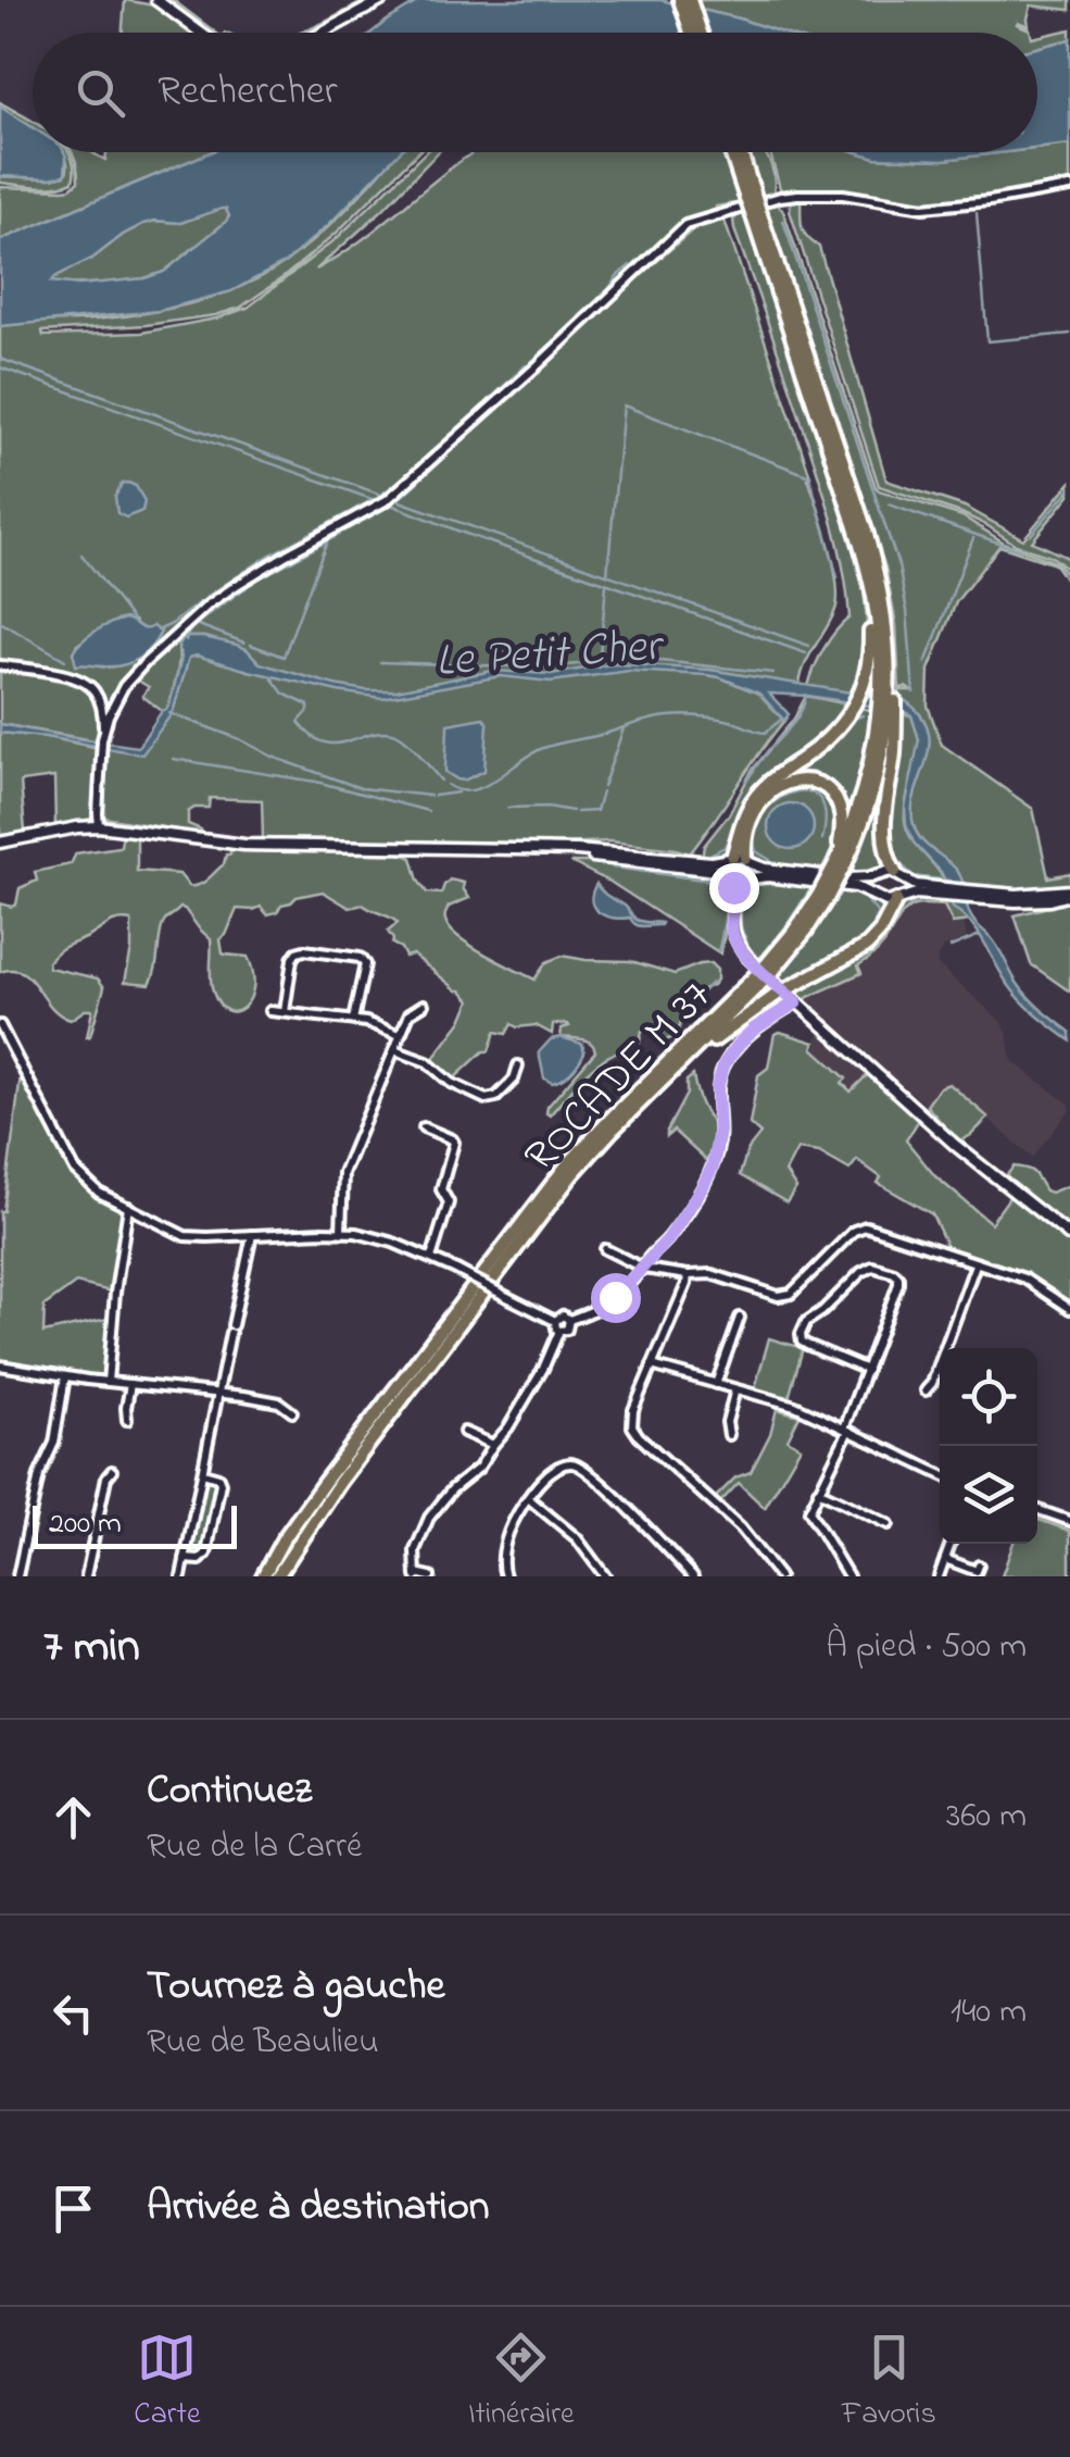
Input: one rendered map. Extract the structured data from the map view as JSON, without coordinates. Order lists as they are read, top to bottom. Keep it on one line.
{"streets":{"highway":["ROCADE M 37"]},"water":["Le Petit Cher"],"scale_bar":"200 m","page":{"search":"Rechercher","scale":"200 m","heading":["7 min","À pied · 500 m"],"list":[["Continuez","Rue de la Carré","360 m"],["Tournez à gauche","Rue de Beaulieu","140 m"],"Arrivée à destination"],"nav":["Carte","Itinéraire","Favoris"]}}
